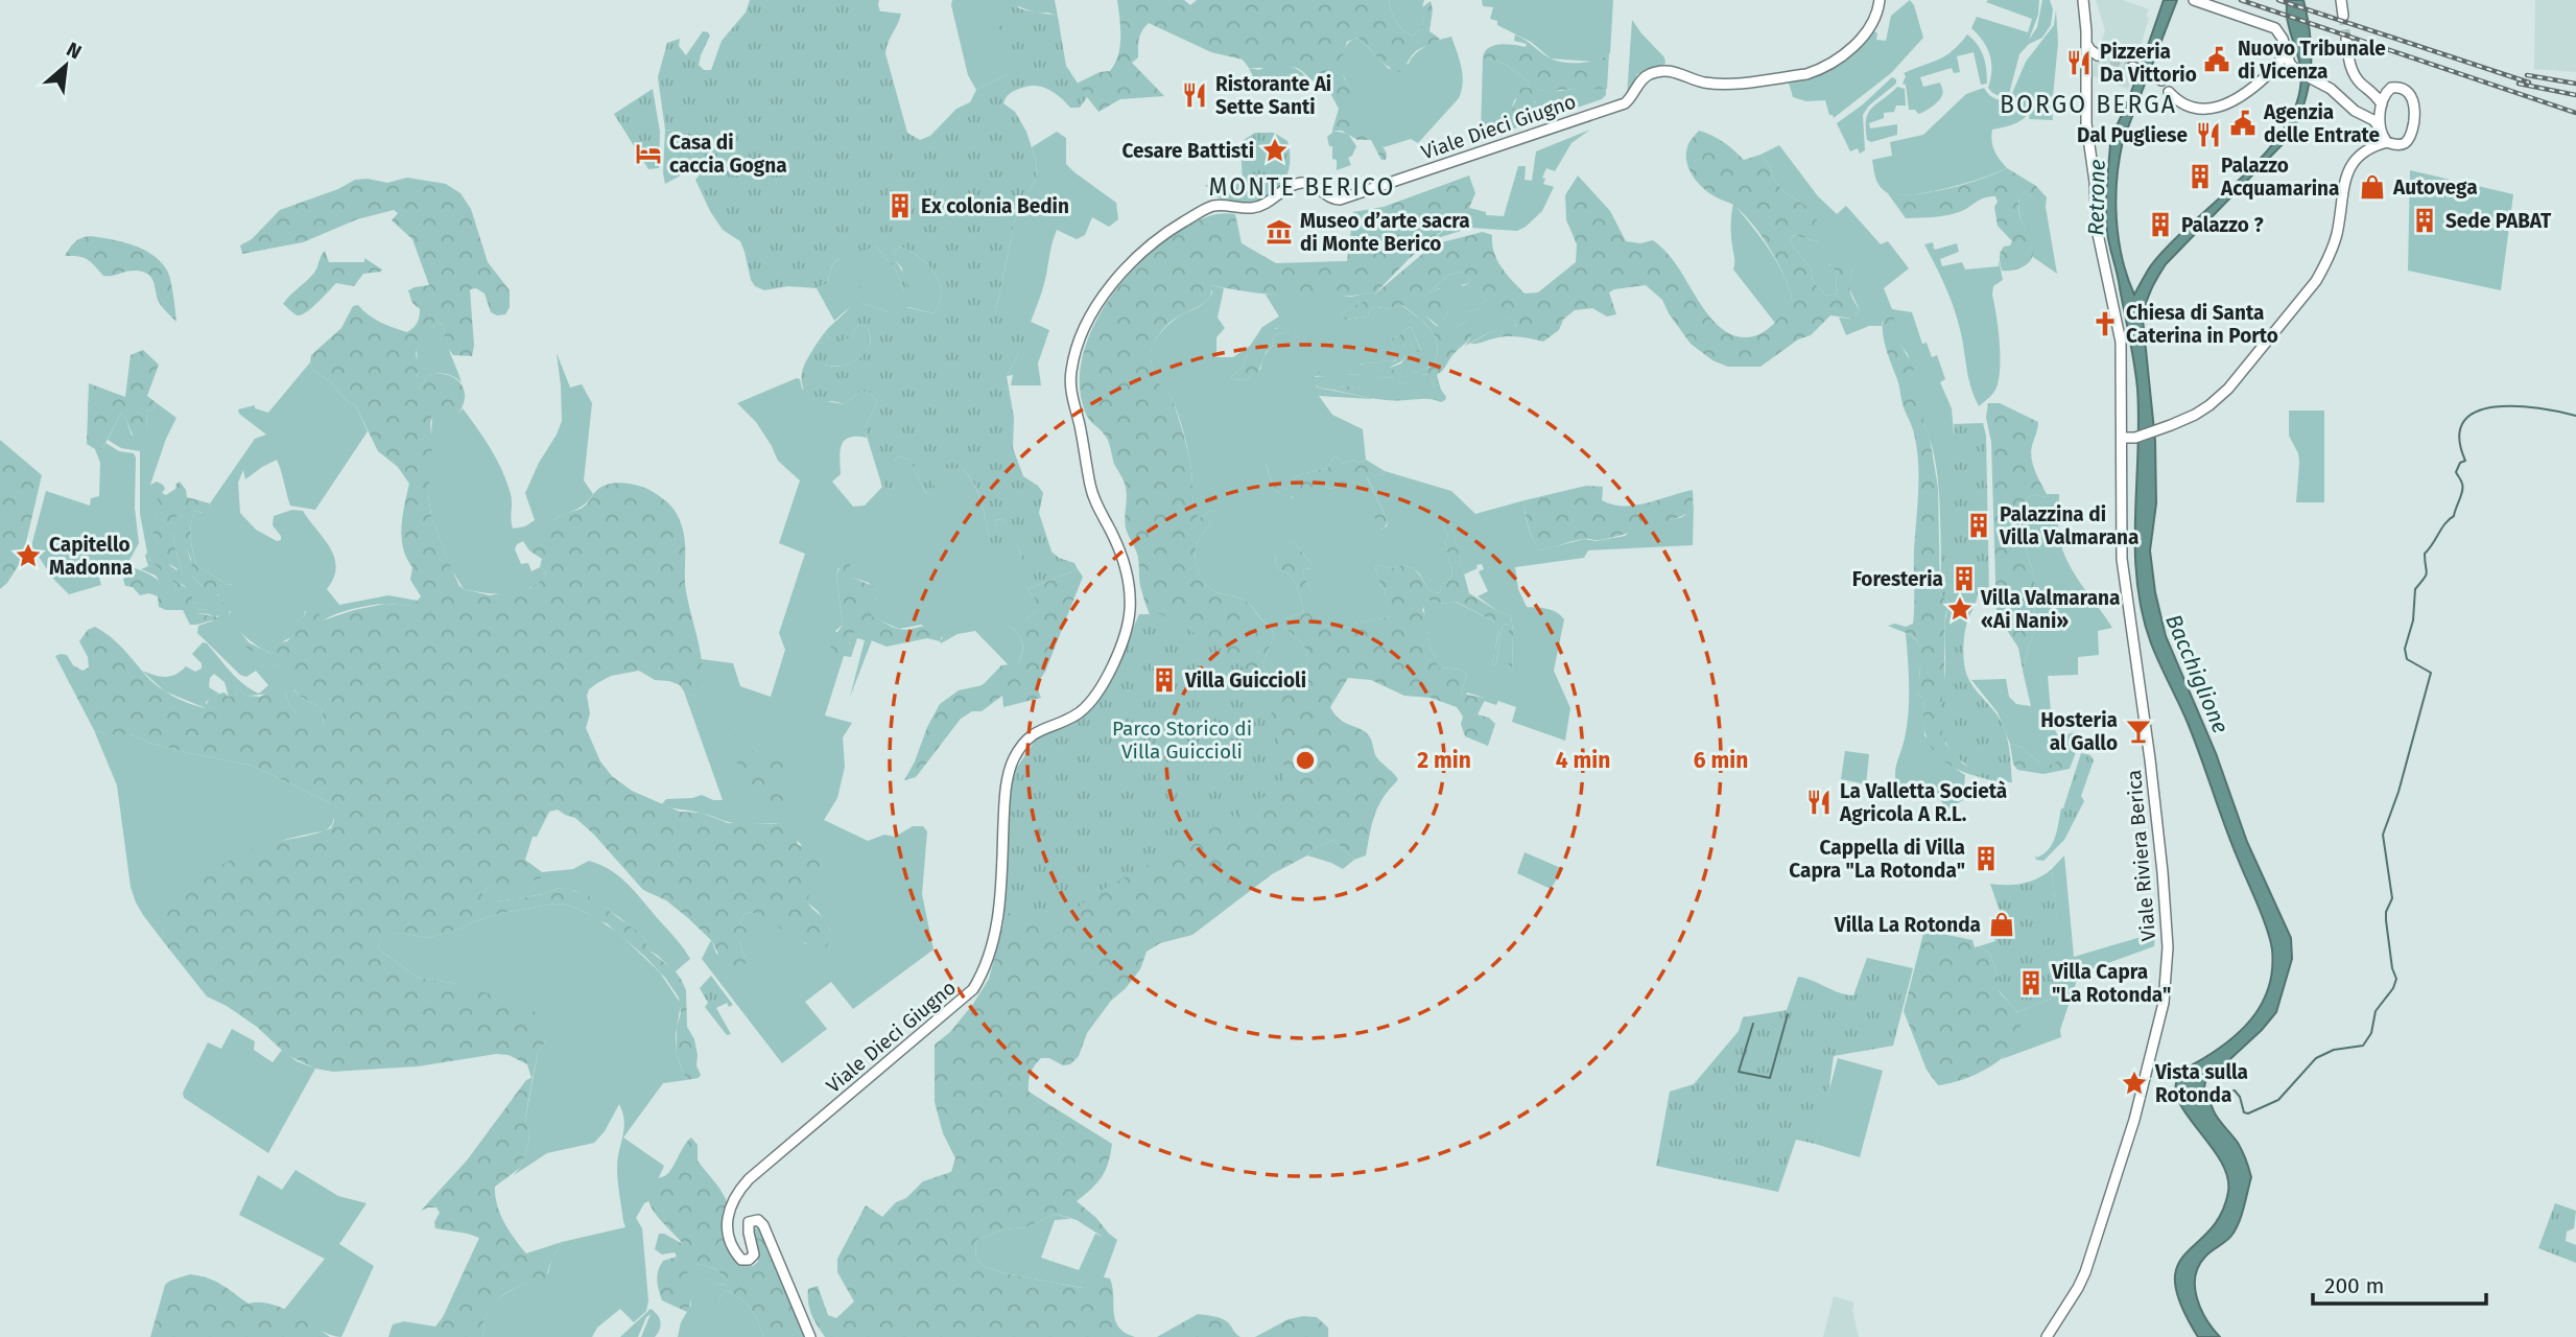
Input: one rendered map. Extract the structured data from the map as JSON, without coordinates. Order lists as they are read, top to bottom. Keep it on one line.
{"streets":{"main road":["Viale Dieci Giugno","Viale Riviera Berica"]},"districts":["BORGO BERGA","MONTE BERICO"],"water":["Retrone","Bacchiglione"],"parks":["Parco Storico di Villa Guiccioli"],"places":{"public building":["Nuovo Tribunale di Vicenza","Agenzia delle Entrate"],"restaurant":["Pizzeria Da Vittorio","Ristorante Ai Sette Santi","Dal Pugliese","La Valletta Società Agricola A R.L."],"place":["Cesare Battisti","Capitello Madonna","Villa Valmarana «Ai Nani»","Vista sulla Rotonda"],"hotel":["Casa di caccia Gogna"],"building":["Palazzo Acquamarina","Ex colonia Bedin","Sede PABAT","Palazzo ?","Palazzina di Villa Valmarana","Foresteria","Villa Guiccioli","Cappella di Villa Capra \"La Rotonda\"","Villa Capra \"La Rotonda\""],"shop":["Autovega","Villa La Rotonda"],"museum":["Museo d’arte sacra di Monte Berico"],"church":["Chiesa di Santa Caterina in Porto"],"bar":["Hosteria al Gallo"]},"scale_bar":"200 m","north":"top right","rings":["2 min","4 min","6 min"]}
